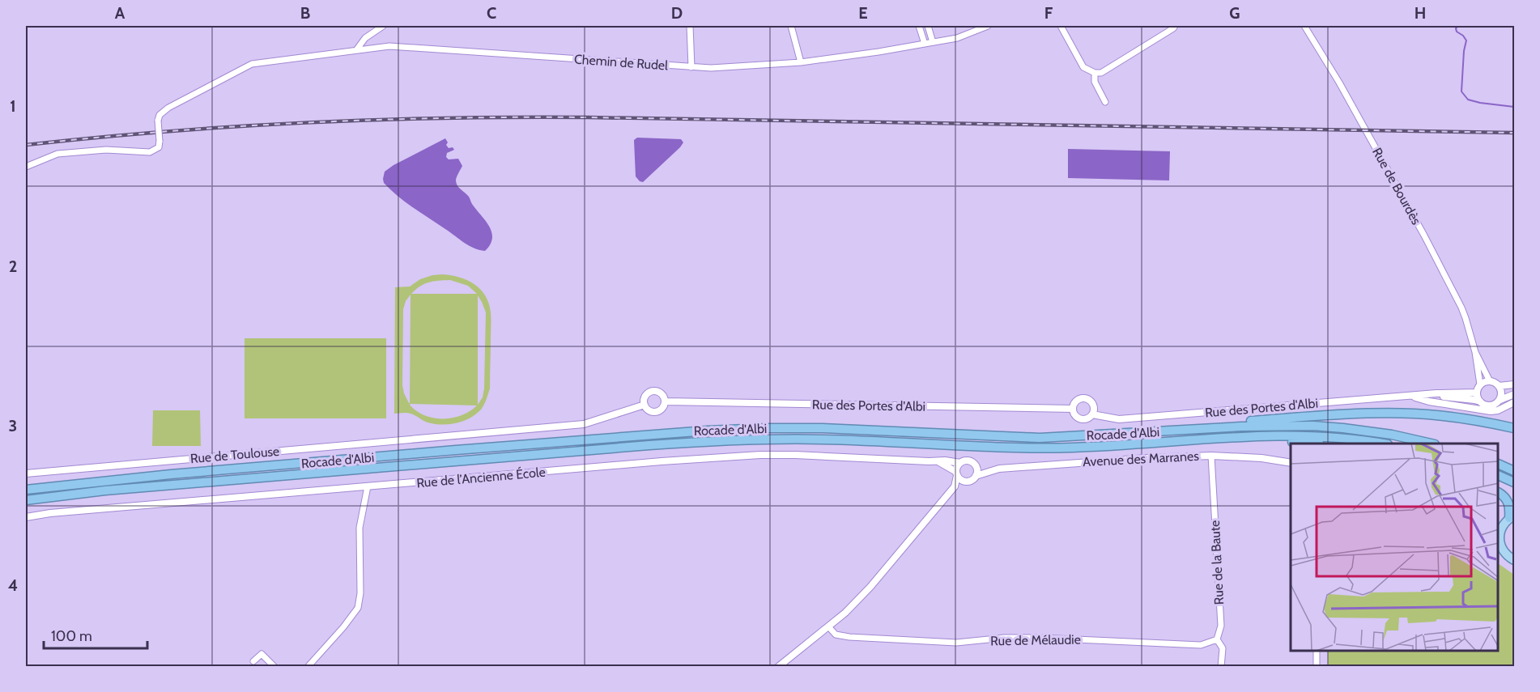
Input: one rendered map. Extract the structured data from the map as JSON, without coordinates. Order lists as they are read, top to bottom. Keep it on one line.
{"streets":{"highway":["Rocade d'Albi"],"street":["Chemin de Rudel","Rue de Bourdès","Rue des Portes d'Albi","Rue de Toulouse","Avenue des Marranes","Rue de l’Ancienne École","Rue de la Baute","Rue de Mélaudie"]},"crossings":[["Rue de Bourdès","Rue des Portes d'Albi"],["Rue des Portes d'Albi","Rue de Toulouse"],["Avenue des Marranes","Rue de l’Ancienne École"],["Avenue des Marranes","Rue de la Baute"],["Rue de la Baute","Rue de Mélaudie"]],"scale_bar":"100 m","grid":{"columns":["A","B","C","D","E","F","G","H"],"rows":["1","2","3","4"]}}
